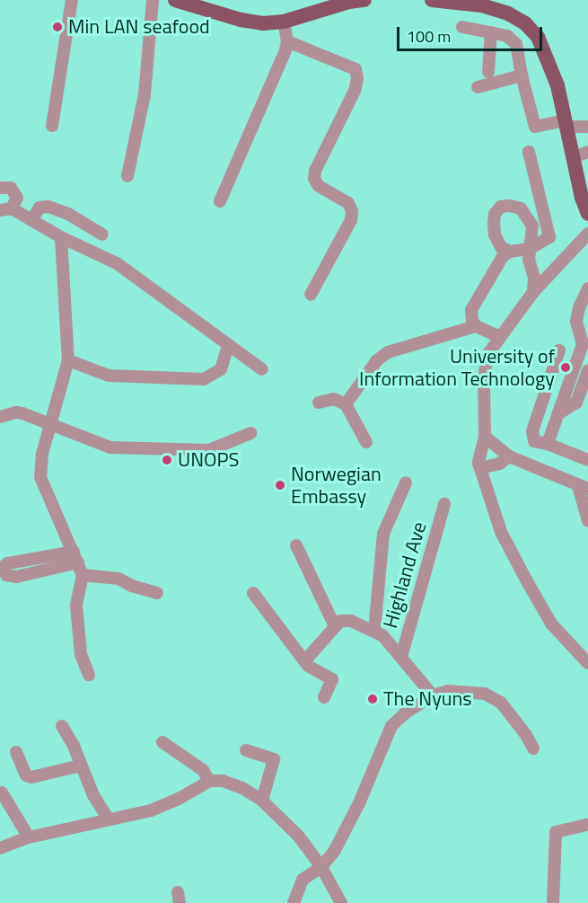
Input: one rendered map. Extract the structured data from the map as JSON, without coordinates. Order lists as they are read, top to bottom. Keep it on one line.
{"streets":{"street":["Highland Ave"]},"places":["Min LAN seafood","University of Information Technology","UNOPS","Norwegian Embassy","The Nyuns"],"scale_bar":"100 m"}
